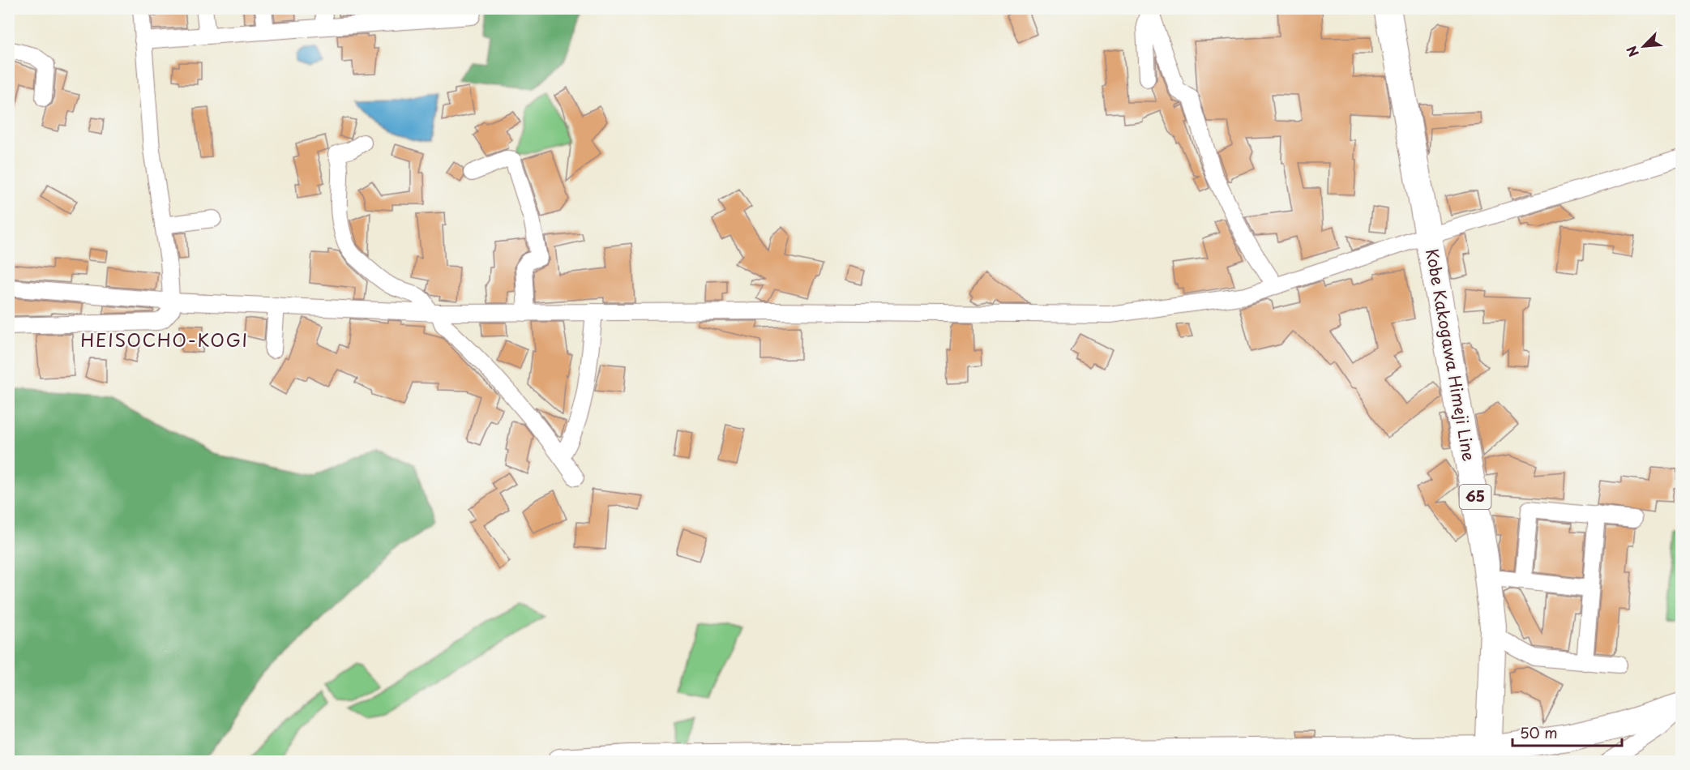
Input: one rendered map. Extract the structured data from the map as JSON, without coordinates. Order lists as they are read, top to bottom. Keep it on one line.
{"streets":{"main road":["Kobe Kakogawa Himeji Line","65"]},"districts":["HEISOCHO-KOGI"],"scale_bar":"50 m","north":"bottom left"}
